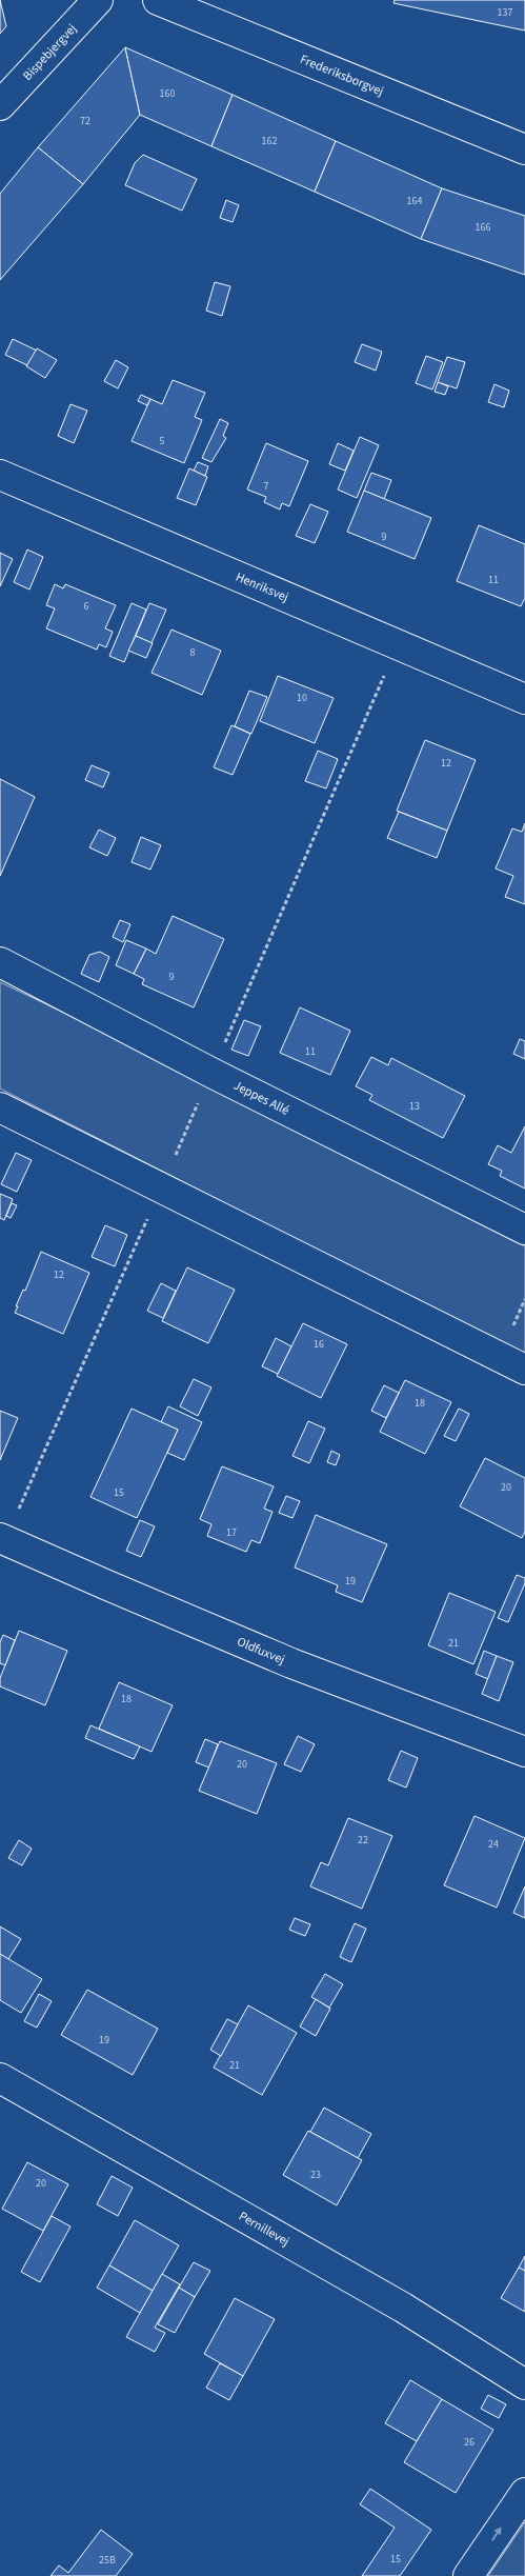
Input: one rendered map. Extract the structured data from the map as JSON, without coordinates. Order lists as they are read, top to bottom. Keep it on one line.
{"streets":{"street":["Bispebjergvej","Frederiksborgvej","Henriksvej","Jeppes Allé","Oldfuxvej","Pernillevej"]},"house_numbers":["137","160","72","162","164","166","5","7","9","11","6","8","10","12","9","11","13","12","16","18","20","15","17","19","21","18","20","22","24","19","21","23","20","26","15","25B"]}
